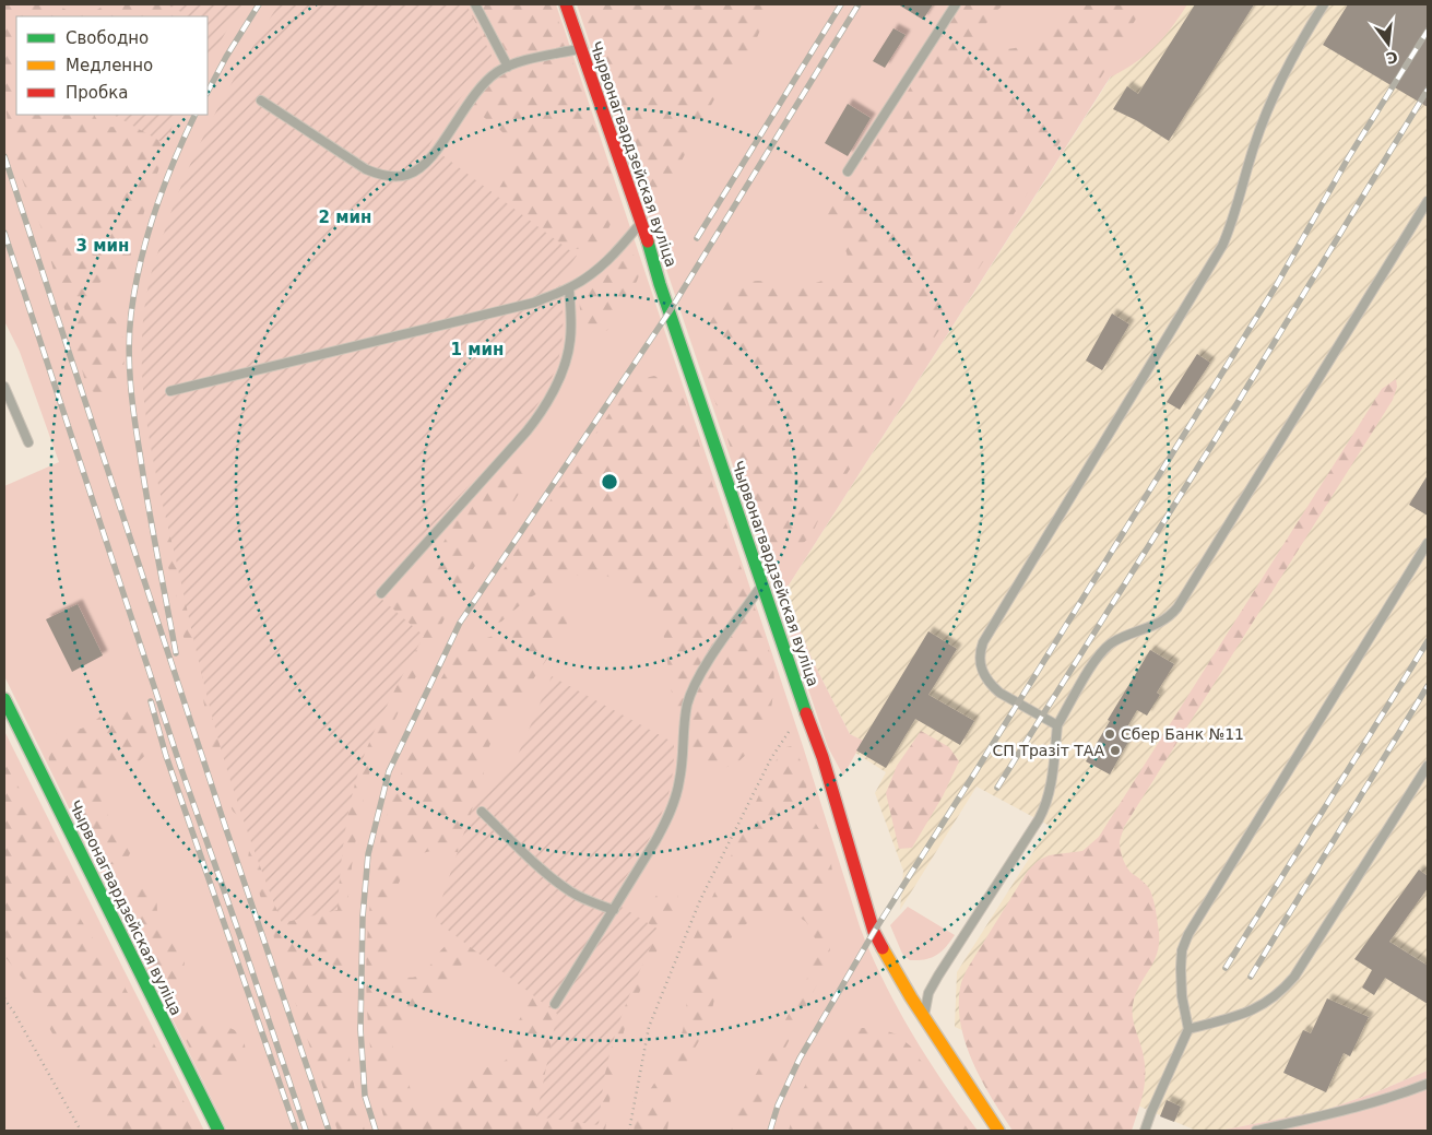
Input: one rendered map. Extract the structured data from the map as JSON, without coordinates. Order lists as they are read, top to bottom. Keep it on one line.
{"streets":{"street":["Чырвонагвардзейская вуліца"]},"places":["Сбер Банк №11","СП Тразіт ТАА"],"legend":["Свободно","Медленно","Пробка"],"north":"bottom","rings":["2 мин","3 мин","1 мин"]}
